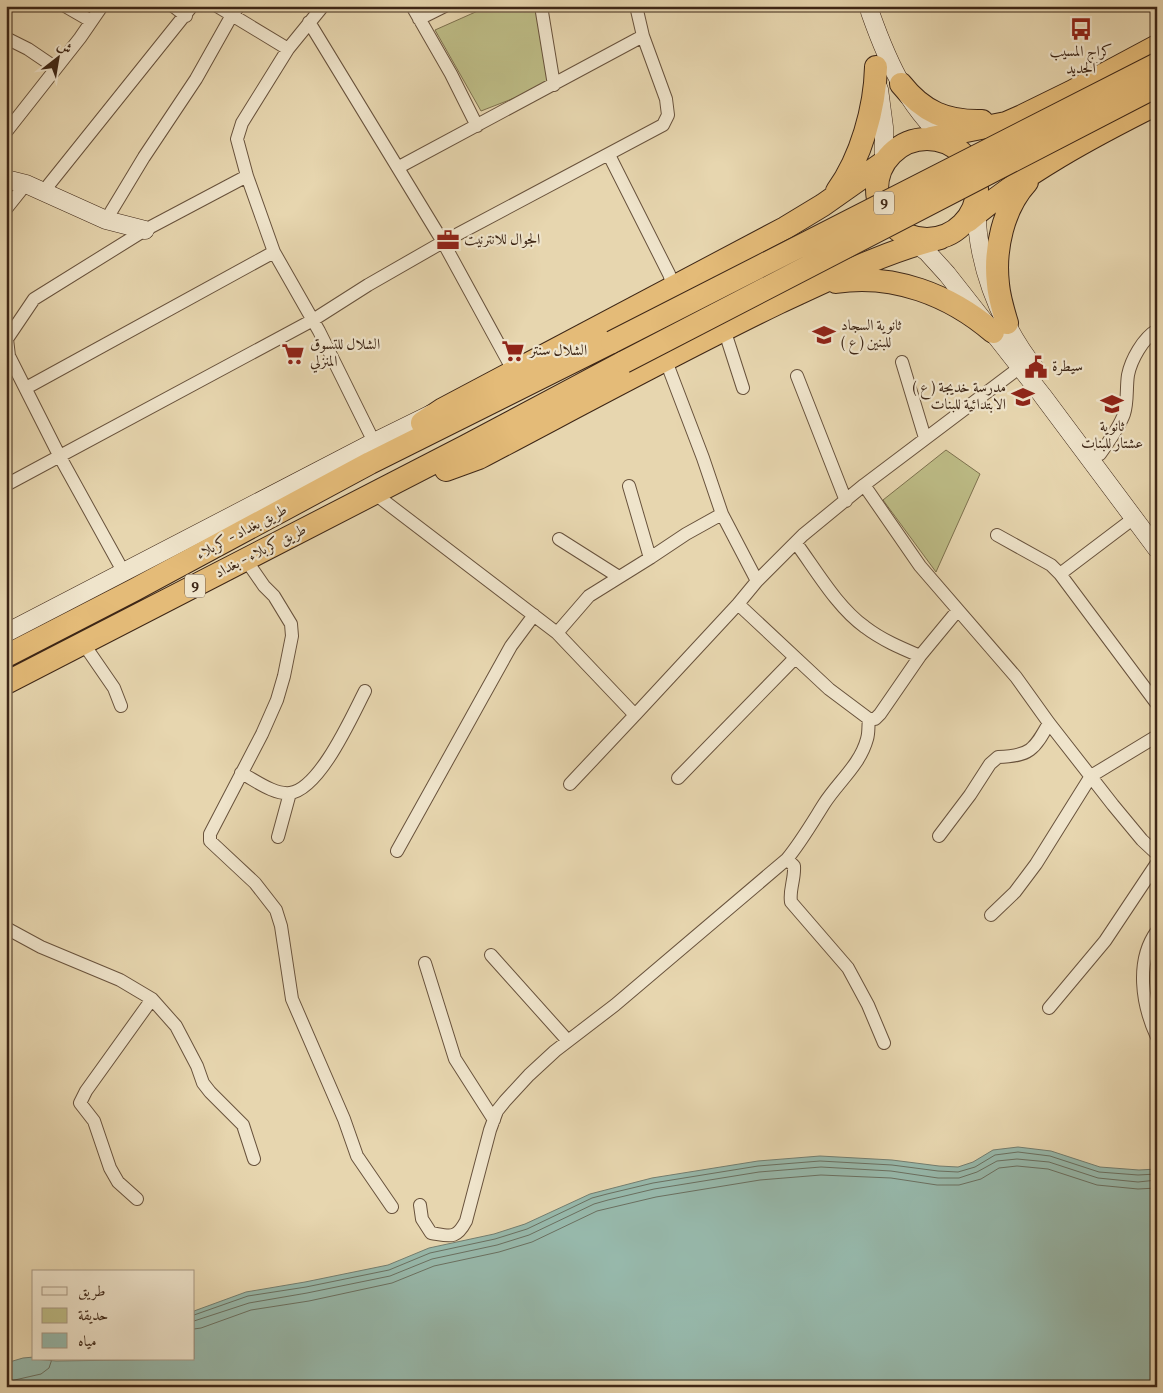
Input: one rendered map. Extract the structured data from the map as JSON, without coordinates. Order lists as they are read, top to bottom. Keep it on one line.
{"streets":{"highway":["9","طريق بغداد - كربلاء","طريق كربلاء - بغداد"]},"crossings":[["9","طريق بغداد - كربلاء"],["9","طريق كربلاء - بغداد"]],"places":{"bus stop":["كراج المسيب الجديد"],"office":["الجوال للانترنيت"],"school or university":["ثانوية السجاد ( ع ) للبنين","مدرسة خديجة ( ع ) الابتدائية للبنات","ثانوية عشتار للبنات"],"supermarket":["الشلال سنتر","الشلال للتسوق المنزلي"],"public building":["سيطرة"]},"legend":["طريق","حديقة","مياه"],"north":"top right"}
